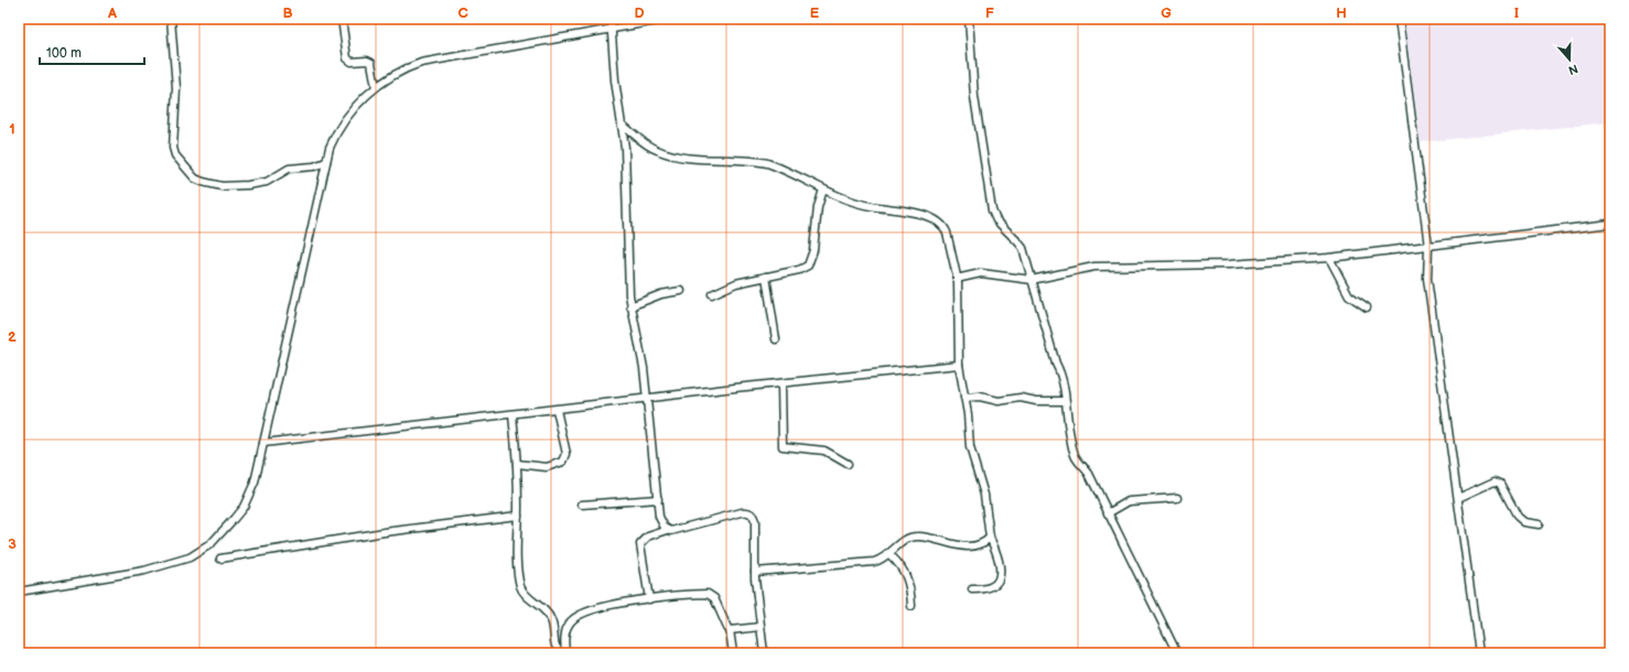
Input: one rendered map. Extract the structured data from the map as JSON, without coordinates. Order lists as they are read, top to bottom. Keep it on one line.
{"scale_bar":"100 m","north":"bottom","grid":{"columns":["A","B","C","D","E","F","G","H","I"],"rows":["1","2","3"]}}
